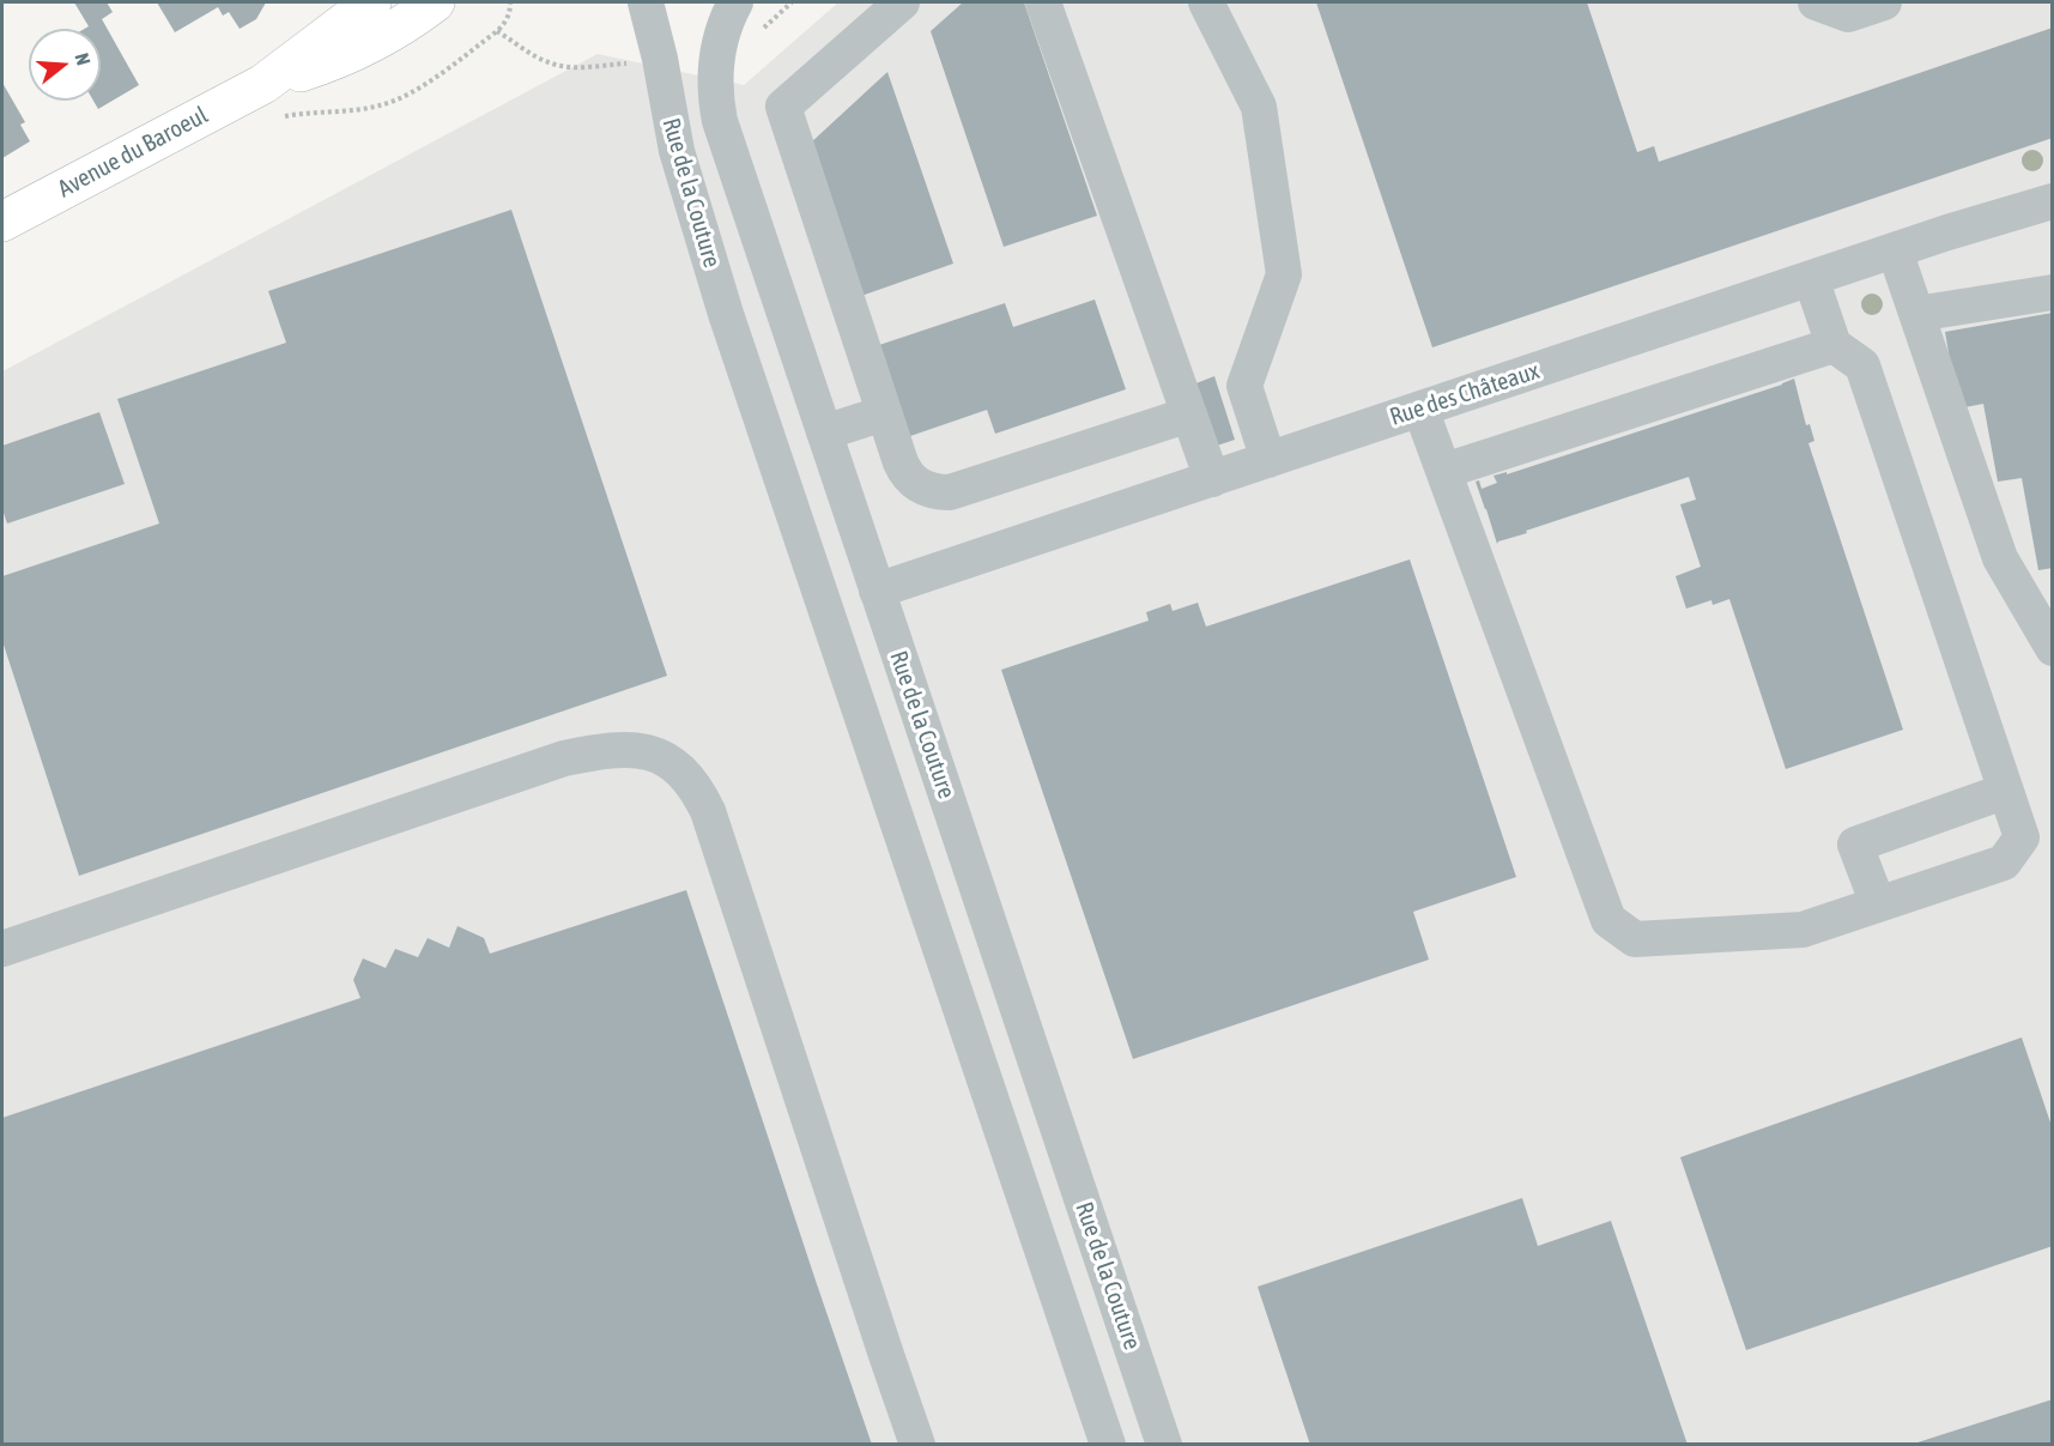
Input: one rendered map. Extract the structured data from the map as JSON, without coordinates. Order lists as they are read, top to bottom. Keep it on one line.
{"streets":{"main road":["Avenue du Baroeul"],"street":["Rue de la Couture","Rue des Châteaux"]},"crossings":[["Rue de la Couture","Rue des Châteaux"]],"north":"right"}
